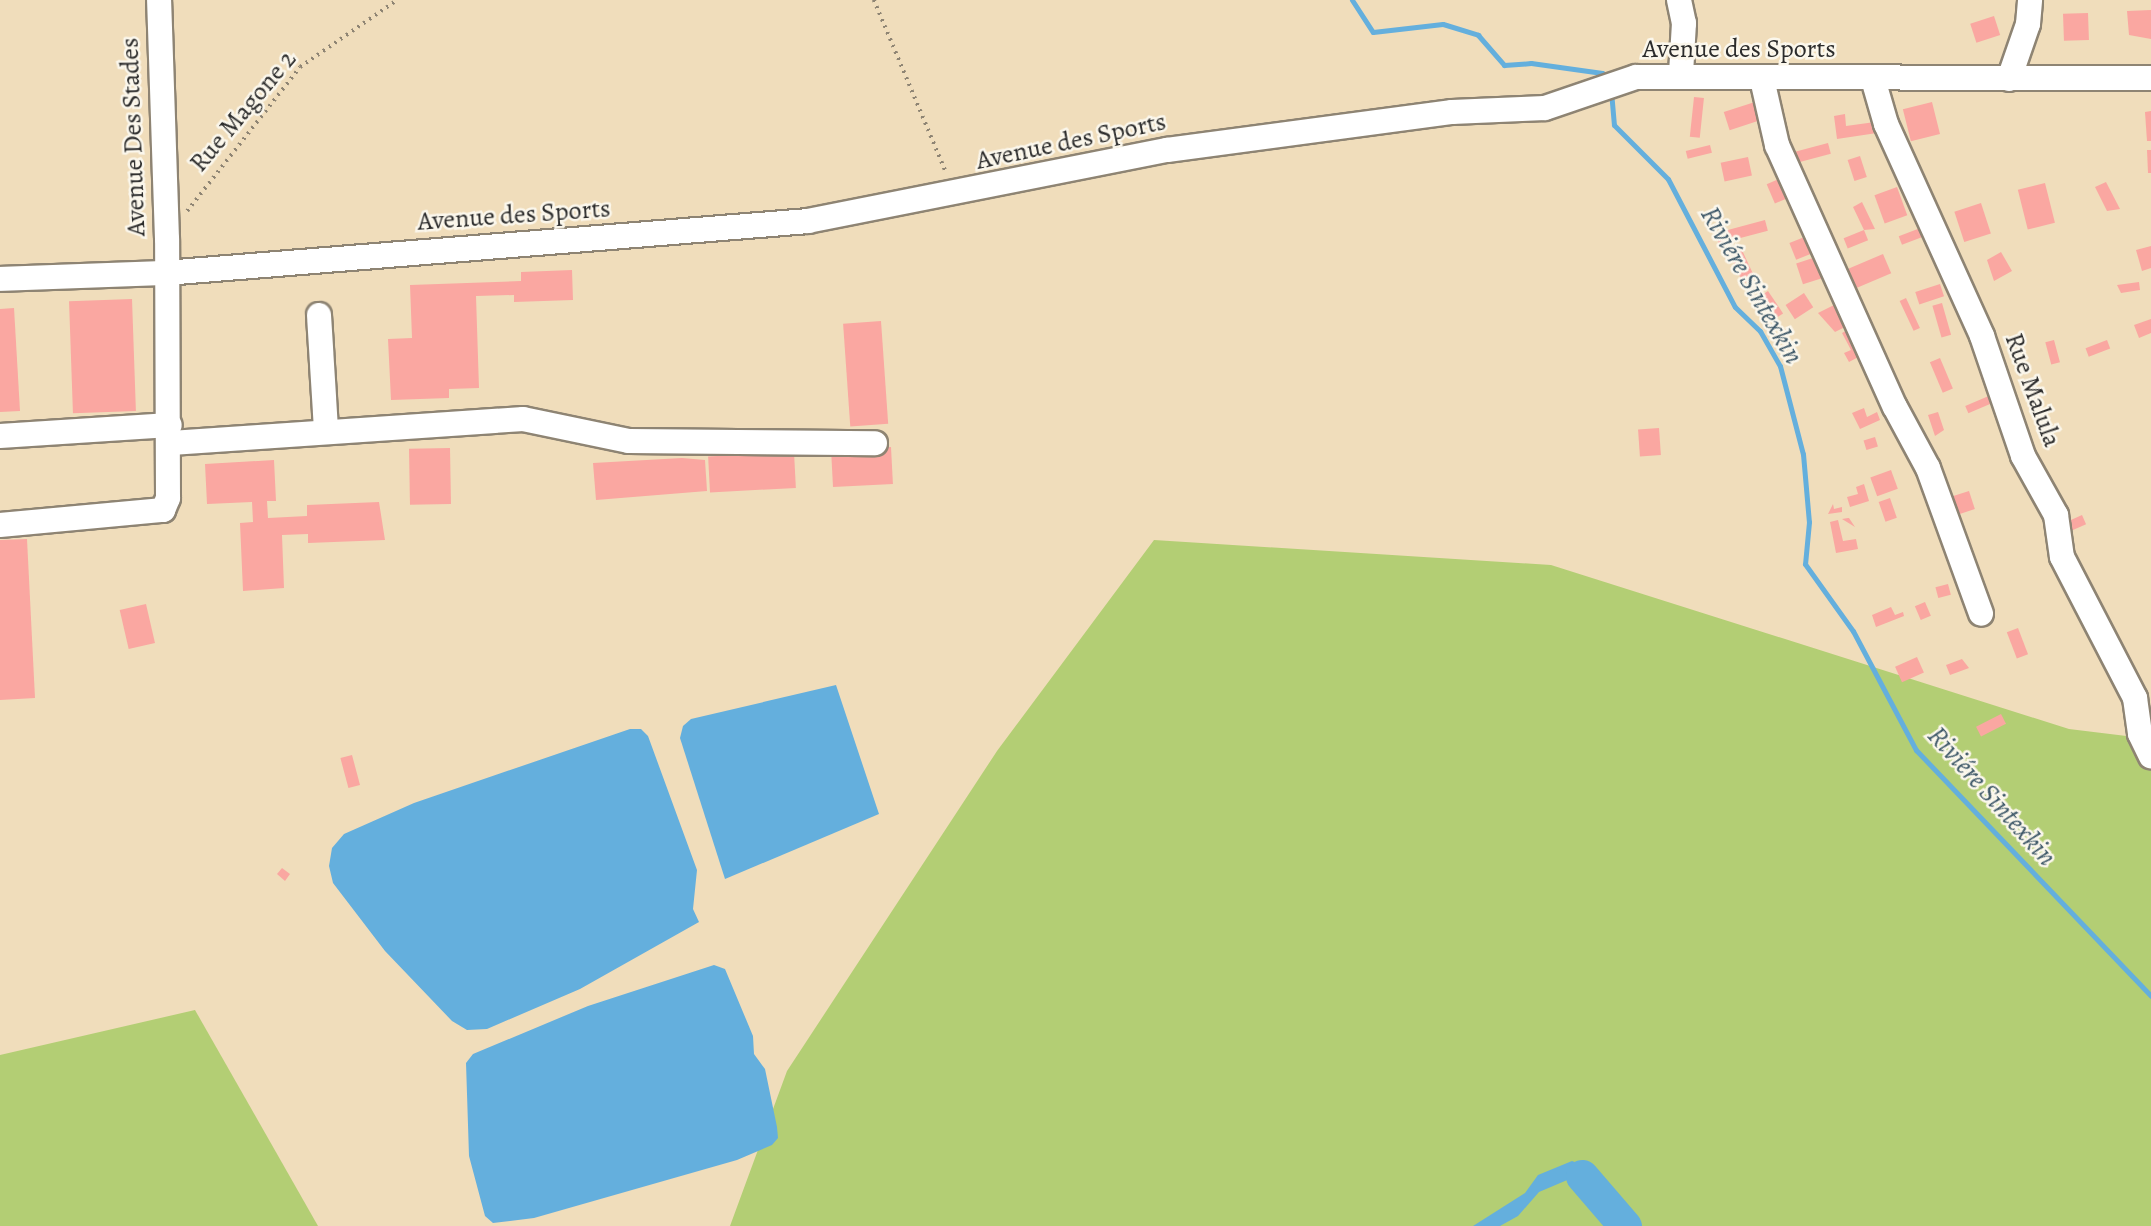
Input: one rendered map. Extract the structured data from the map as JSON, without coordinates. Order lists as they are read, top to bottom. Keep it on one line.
{"streets":{"street":["Avenue des Sports","Avenue Des Stades","Rue Malula"],"path":["Rue Magone 2"]},"crossings":[["Avenue des Sports","Avenue Des Stades"],["Avenue des Sports","Rue Malula"],["Rue Magone 2","Avenue Des Stades"]],"water":["Riviére Sintexkin"]}
